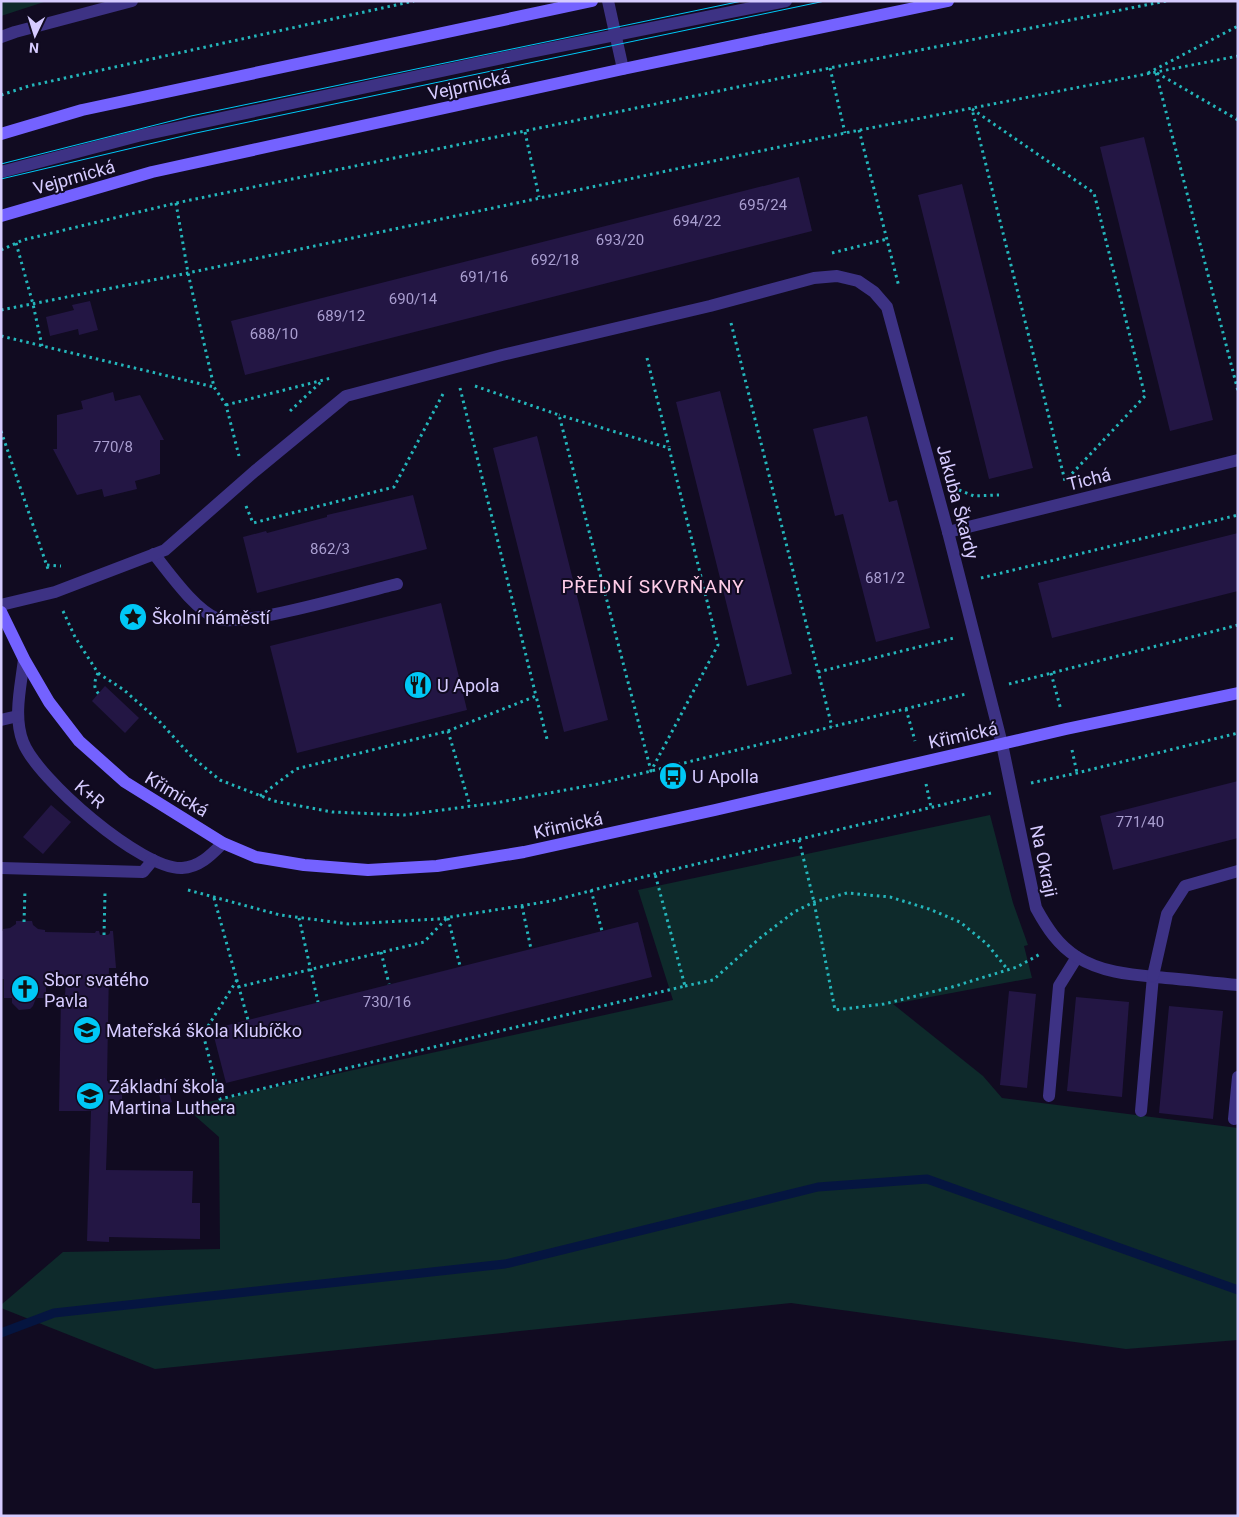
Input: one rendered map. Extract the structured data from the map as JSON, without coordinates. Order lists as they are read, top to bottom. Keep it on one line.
{"streets":{"main road":["Vejprnická","Křimická"],"street":["Tichá","Jakuba Škardy","K+R","Na Okraji"]},"crossings":[["Tichá","Jakuba Škardy"],["Jakuba Škardy","Křimická"],["Jakuba Škardy","Na Okraji"],["Křimická","K+R"],["Křimická","Na Okraji"]],"districts":["PŘEDNÍ SKVRŇANY"],"places":{"place":["Školní náměstí"],"restaurant":["U Apola"],"bus stop":["U Apolla"],"church":["Sbor svatého Pavla"],"school or university":["Mateřská škola Klubíčko","Základní škola Martina Luthera"]},"house_numbers":["695/24","694/22","693/20","692/18","691/16","690/14","689/12","688/10","770/8","862/3","681/2","771/40","730/16"],"north":"bottom"}
